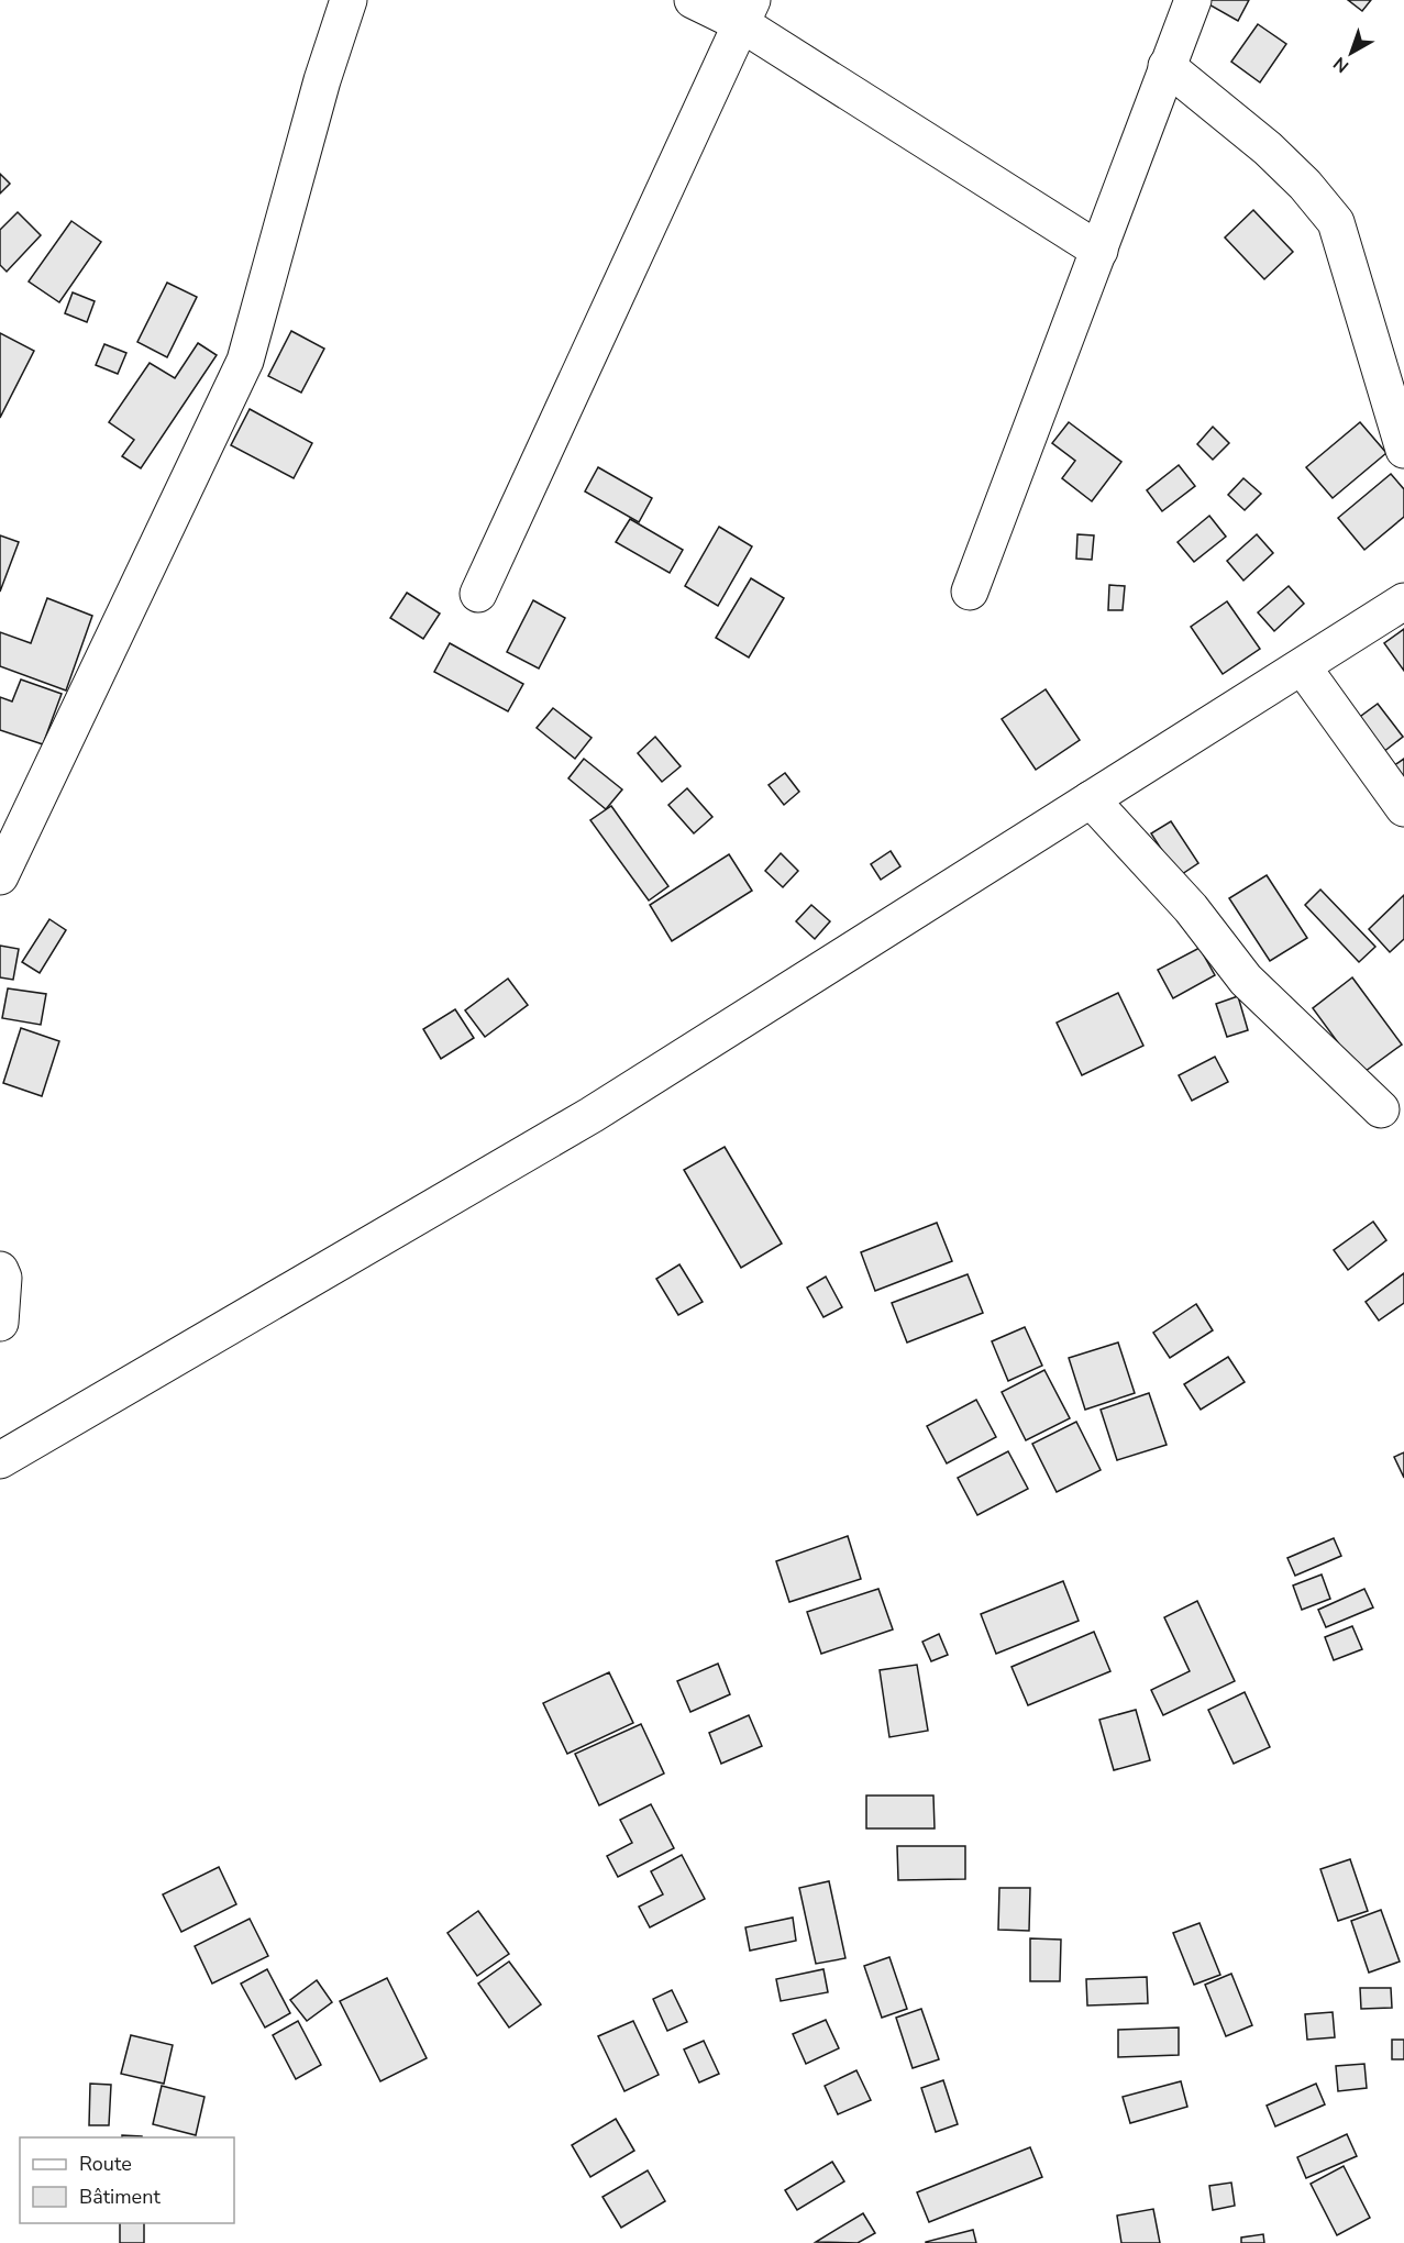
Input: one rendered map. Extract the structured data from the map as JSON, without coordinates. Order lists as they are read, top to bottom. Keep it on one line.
{"legend":["Route","Bâtiment"],"north":"bottom left"}
